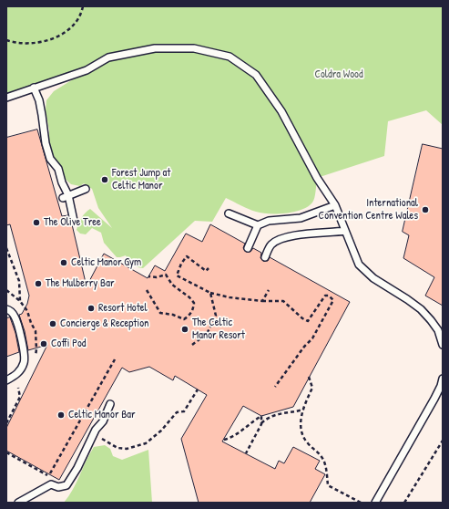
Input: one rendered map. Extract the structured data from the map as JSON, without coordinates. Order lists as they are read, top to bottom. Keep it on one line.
{"parks":["Coldra Wood"],"places":["Forest Jump at Celtic Manor","International Convention Centre Wales","The Olive Tree","Celtic Manor Gym","The Mulberry Bar","Resort Hotel","Concierge & Reception","The Celtic Manor Resort","Coffi Pod","Celtic Manor Bar"]}
